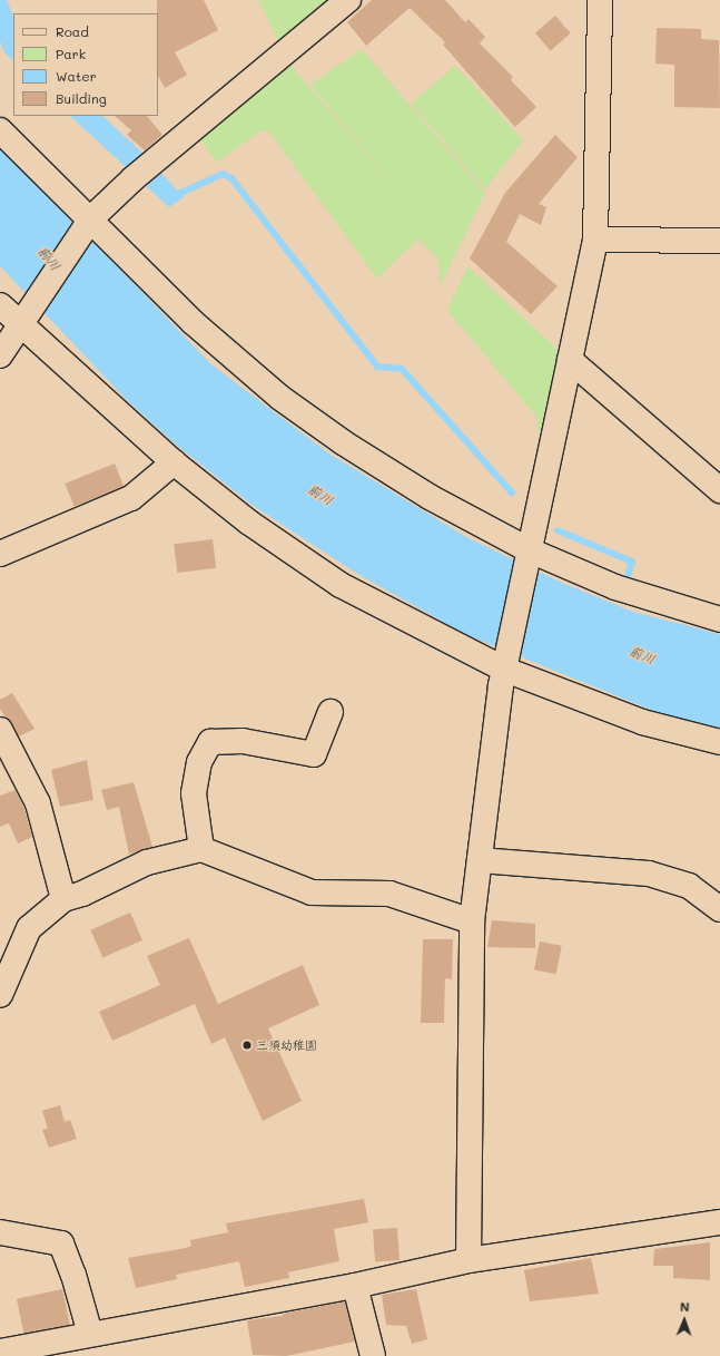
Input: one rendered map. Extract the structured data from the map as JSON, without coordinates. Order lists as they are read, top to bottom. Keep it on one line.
{"water":["前川"],"places":["三須幼稚園"],"legend":["Road","Park","Water","Building"],"north":"top"}
